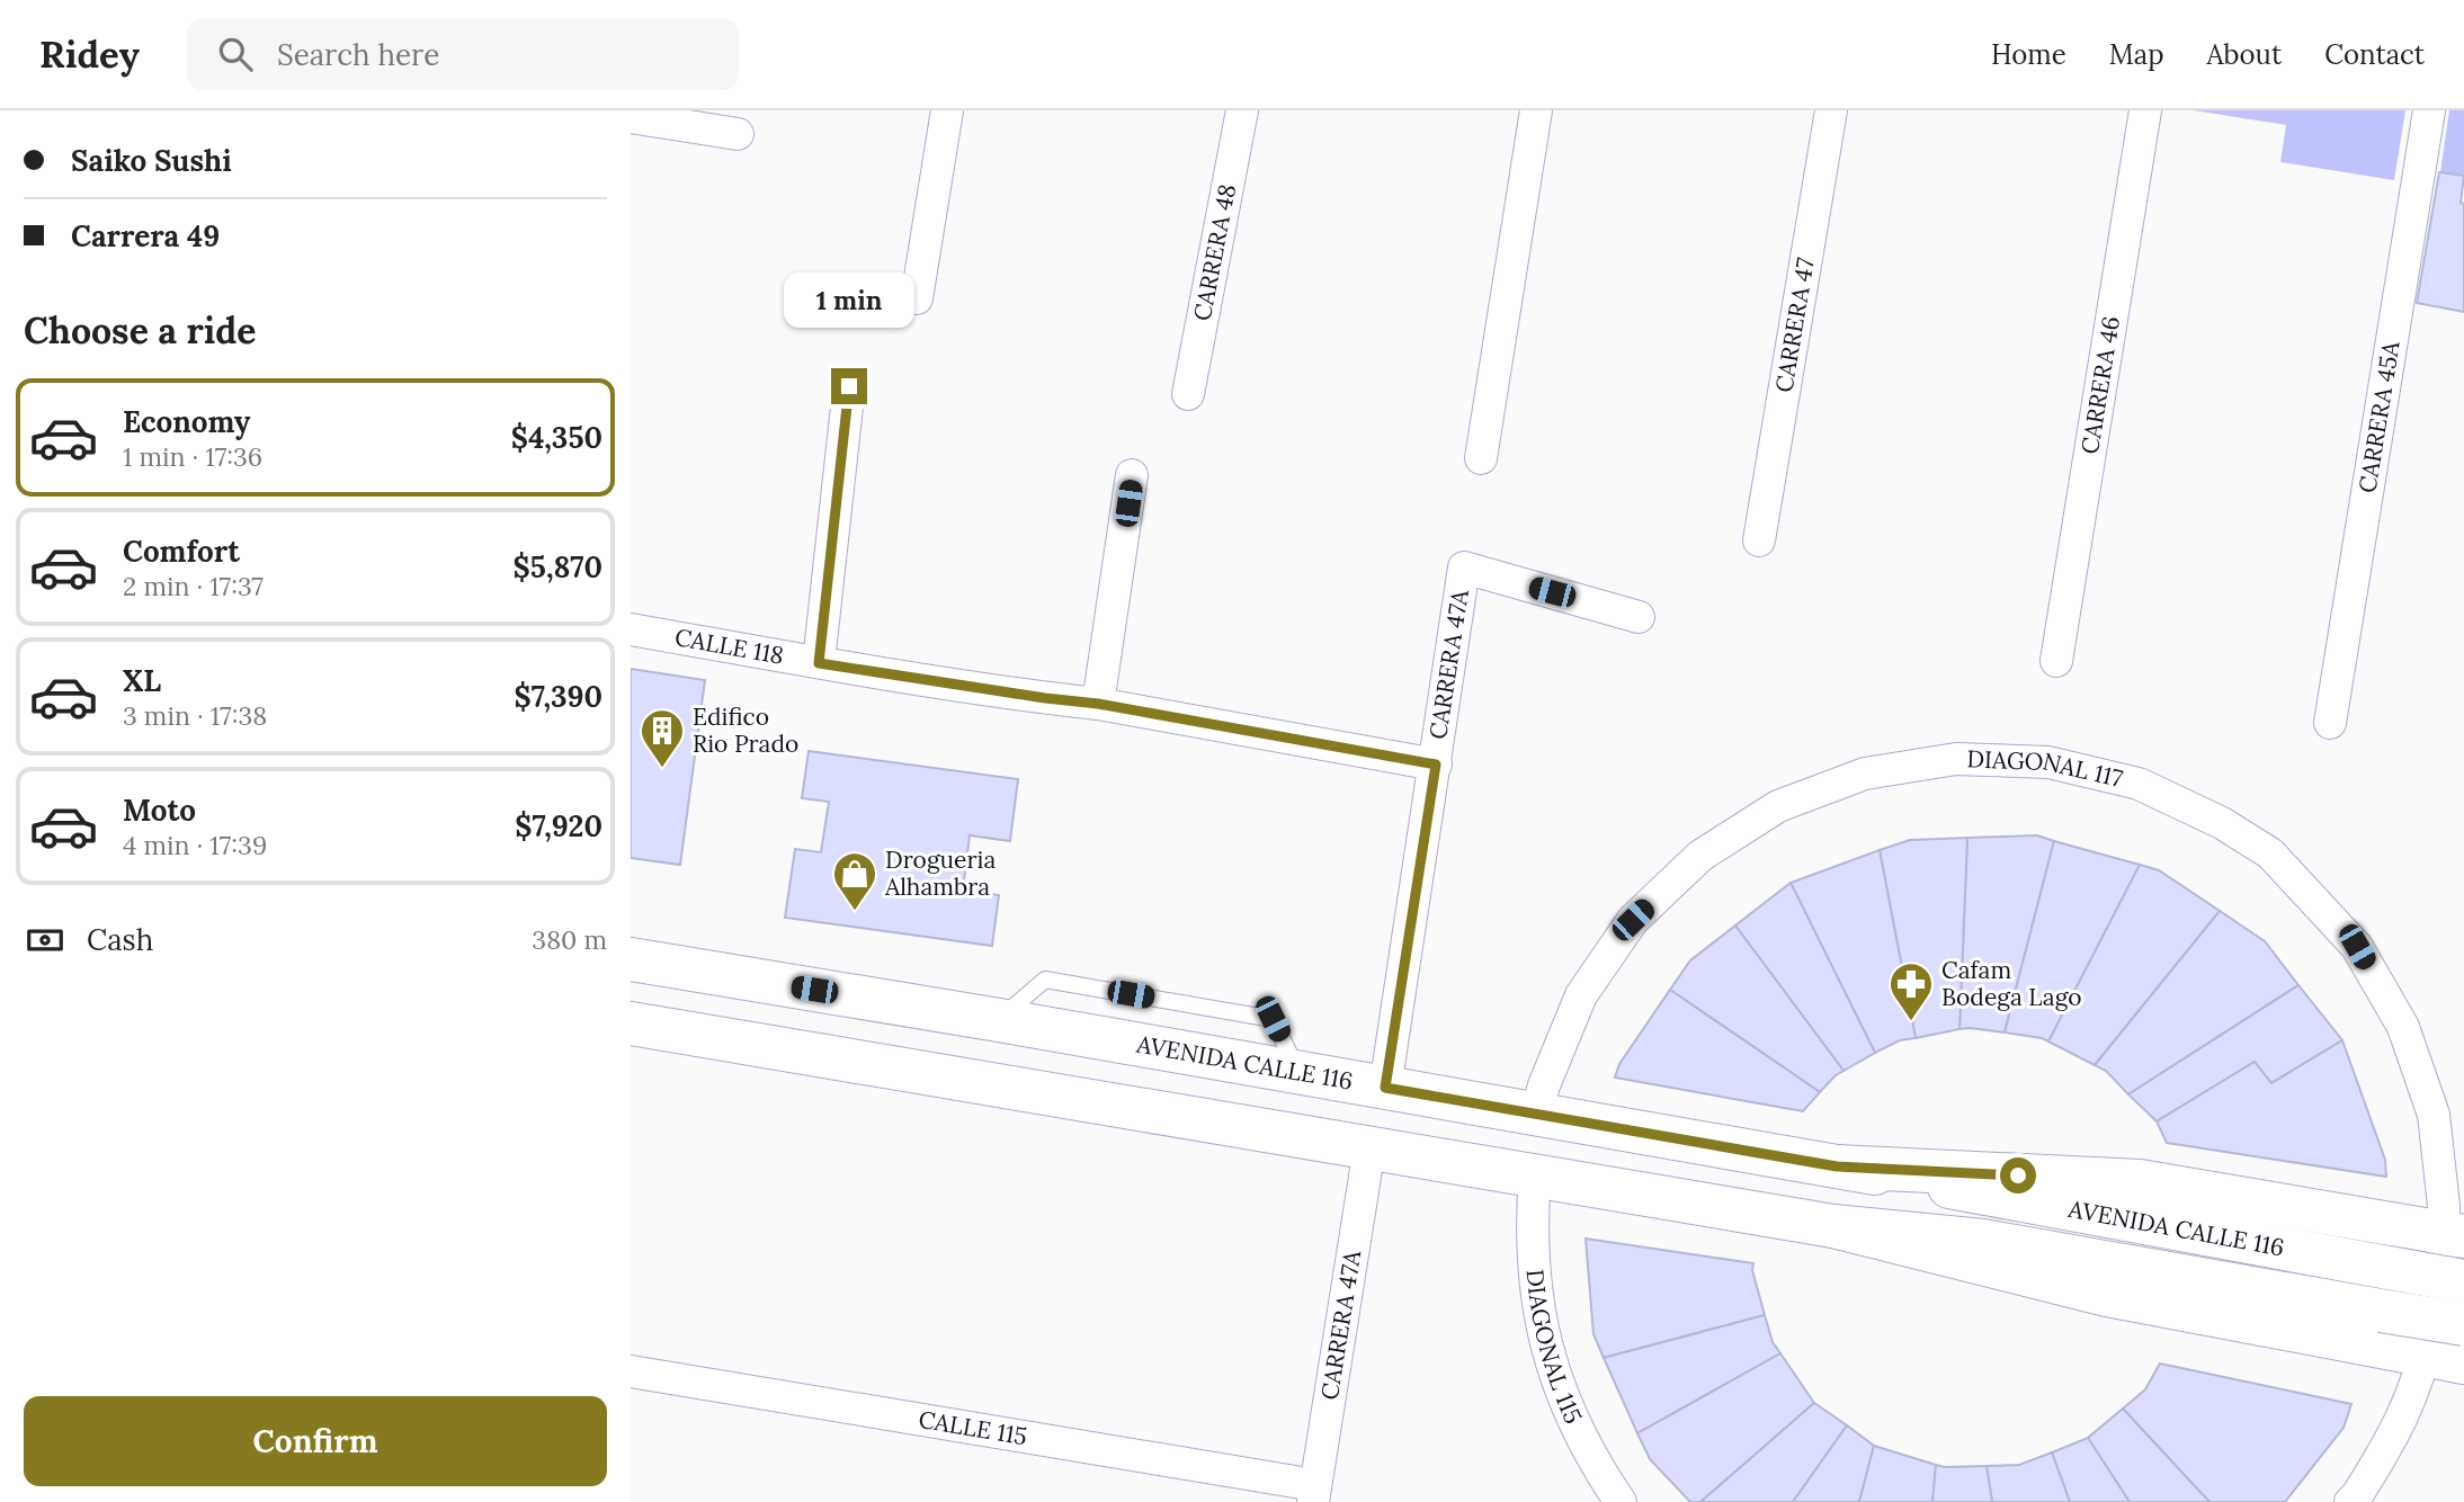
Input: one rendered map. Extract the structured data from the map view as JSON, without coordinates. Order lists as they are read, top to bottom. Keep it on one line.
{"streets":{"main road":["AVENIDA CALLE 116"],"street":["CARRERA 48","CARRERA 47","CARRERA 46","CARRERA 45A","CALLE 118","CARRERA 47A","DIAGONAL 117","DIAGONAL 115","CALLE 115"]},"crossings":[["CALLE 118","CARRERA 47A"],["CARRERA 47A","AVENIDA CALLE 116"],["CARRERA 47A","CALLE 115"],["DIAGONAL 117","AVENIDA CALLE 116"],["AVENIDA CALLE 116","DIAGONAL 115"]],"places":{"building":["Edifico Rio Prado"],"shop":["Drogueria Alhambra"],"pharmacy":["Cafam Bodega Lago"]},"page":{"header":"Ridey","search":"Search here","nav":["Home","Map","About","Contact"],"banner":["Saiko Sushi","Carrera 49"],"bubble":"1 min","heading":"Choose a ride","list":[{"name":"Economy","note":"1 min · 17:36","value":"$4,350"},{"name":"Comfort","note":"2 min · 17:37","value":"$5,870"},{"name":"XL","note":"3 min · 17:38","value":"$7,390"},{"name":"Moto","note":"4 min · 17:39","value":"$7,920"}],"pay":["Cash","380 m"],"buttons":"Confirm"}}
